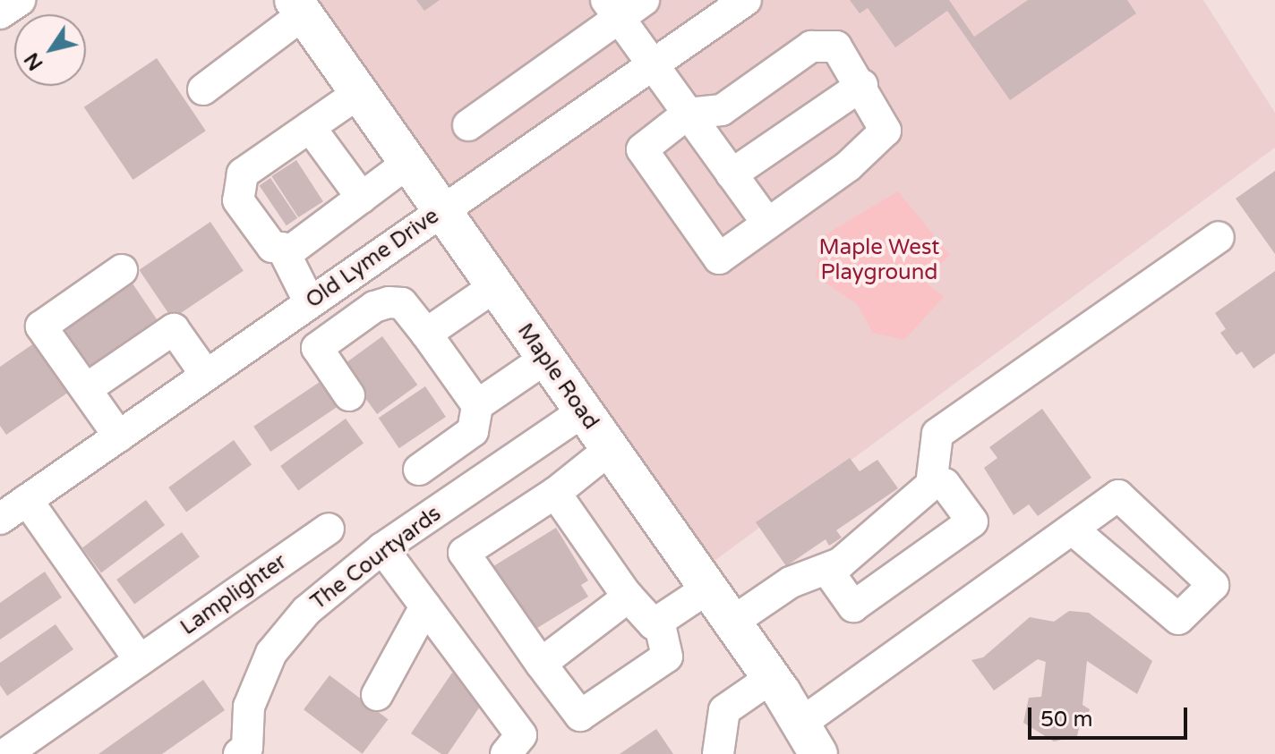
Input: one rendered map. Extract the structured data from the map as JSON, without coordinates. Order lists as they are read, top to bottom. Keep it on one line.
{"streets":{"main road":["Maple Road"],"street":["Old Lyme Drive","The Courtyards","Lamplighter"]},"crossings":[["Old Lyme Drive","Maple Road"],["Maple Road","The Courtyards"]],"parks":["Maple West Playground"],"scale_bar":"50 m","north":"bottom left"}
